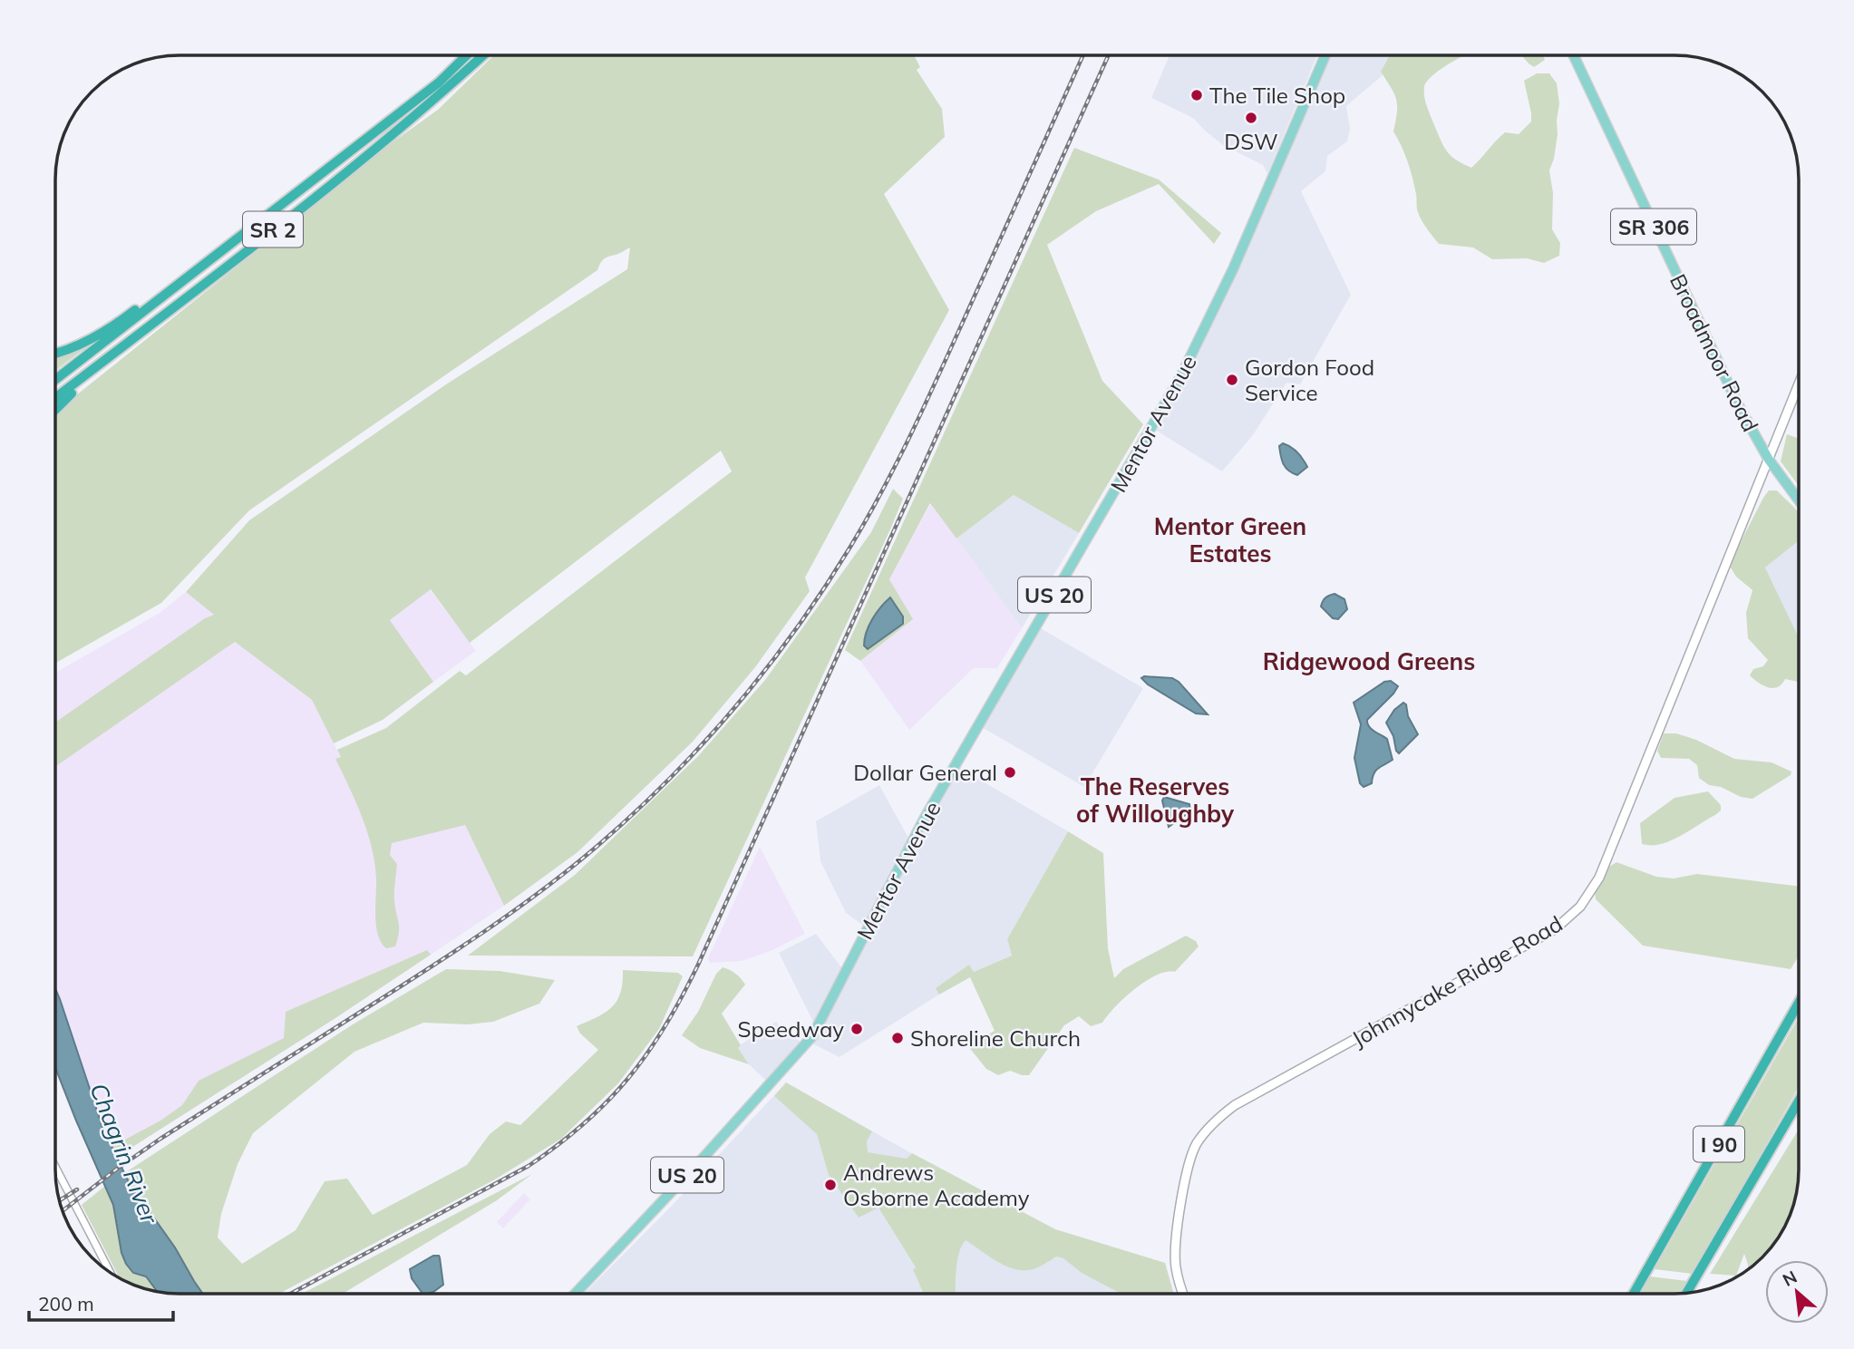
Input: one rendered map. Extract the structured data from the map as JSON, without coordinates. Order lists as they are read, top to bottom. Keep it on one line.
{"streets":{"highway":["SR 2","I 90"],"main road":["SR 306","Broadmoor Road","Mentor Avenue","US 20","Johnnycake Ridge Road"]},"crossings":[["Broadmoor Road","Johnnycake Ridge Road"]],"districts":["Mentor Green Estates","Ridgewood Greens","The Reserves of Willoughby"],"water":["Chagrin River"],"places":["The Tile Shop","DSW","Gordon Food Service","Dollar General","Speedway","Shoreline Church","Andrews Osborne Academy"],"scale_bar":"200 m","north":"top left"}
